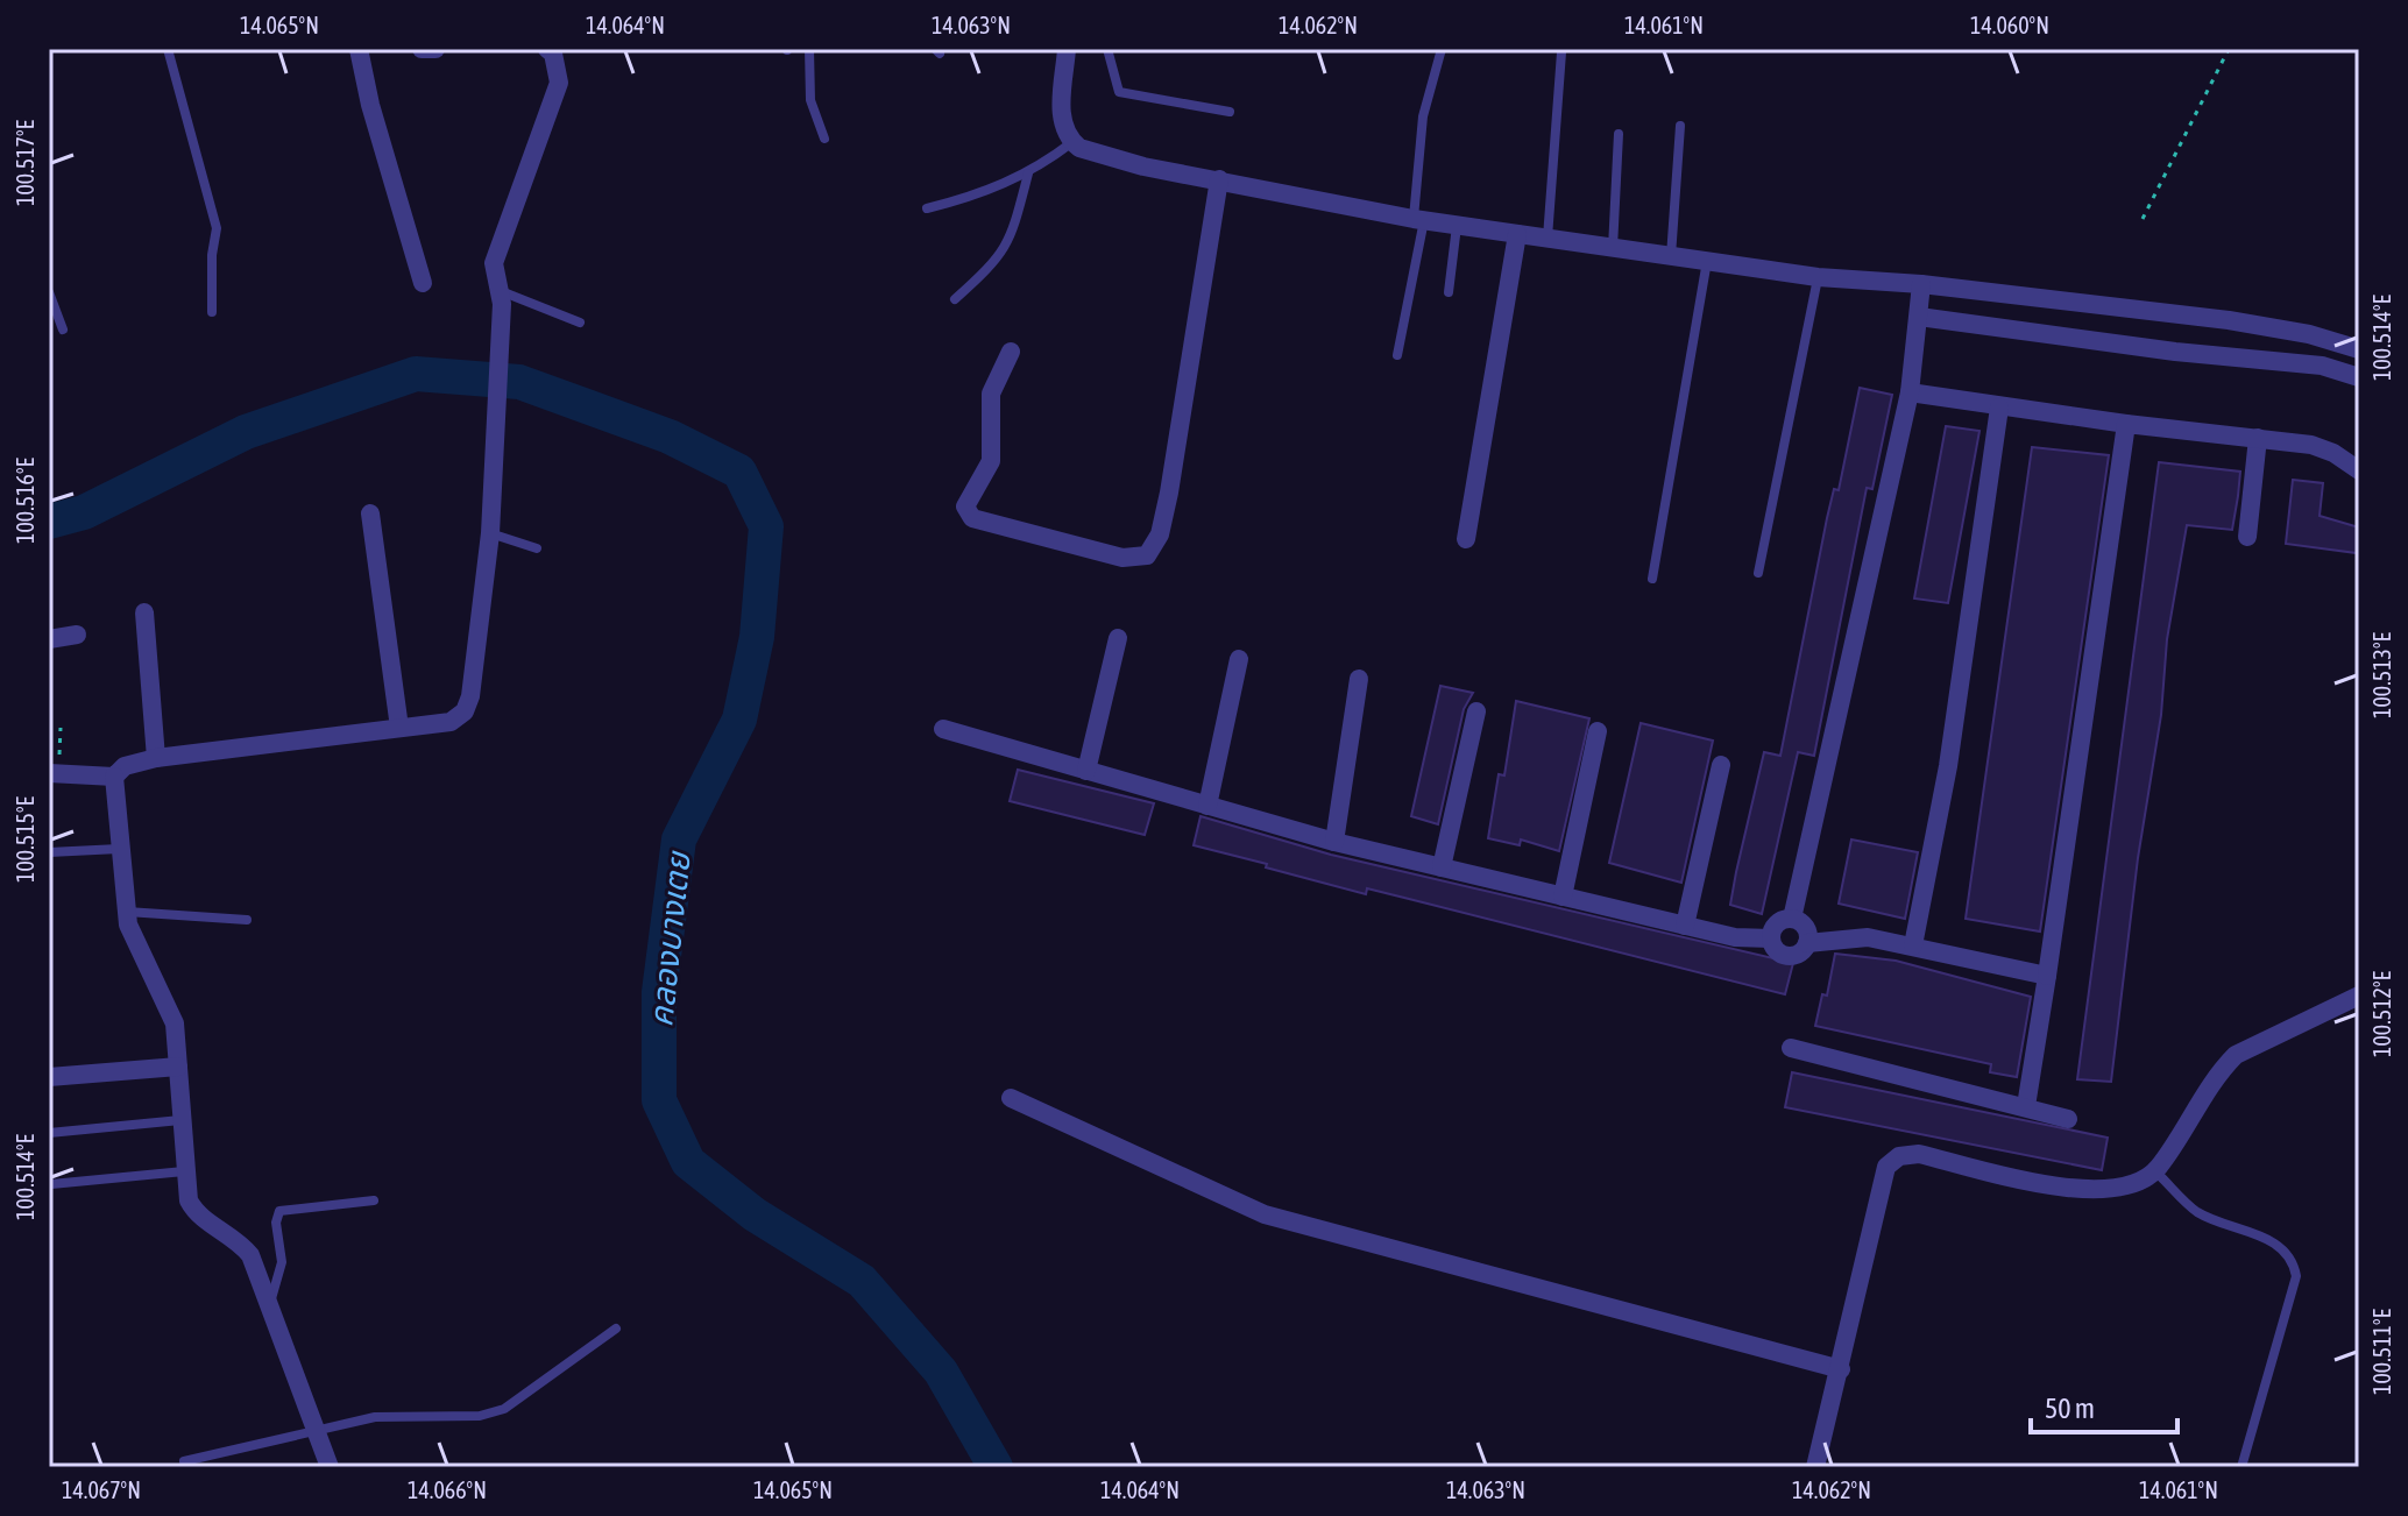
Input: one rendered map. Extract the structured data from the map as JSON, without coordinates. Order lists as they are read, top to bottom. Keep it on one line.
{"water":["คลองบางเตย"],"scale_bar":"50 m","coordinates":["14.065°N","14.064°N","14.063°N","14.062°N","14.061°N","14.060°N","100.517°E","100.514°E","100.516°E","100.513°E","100.515°E","100.512°E","100.511°E","14.067°N","14.066°N"]}
